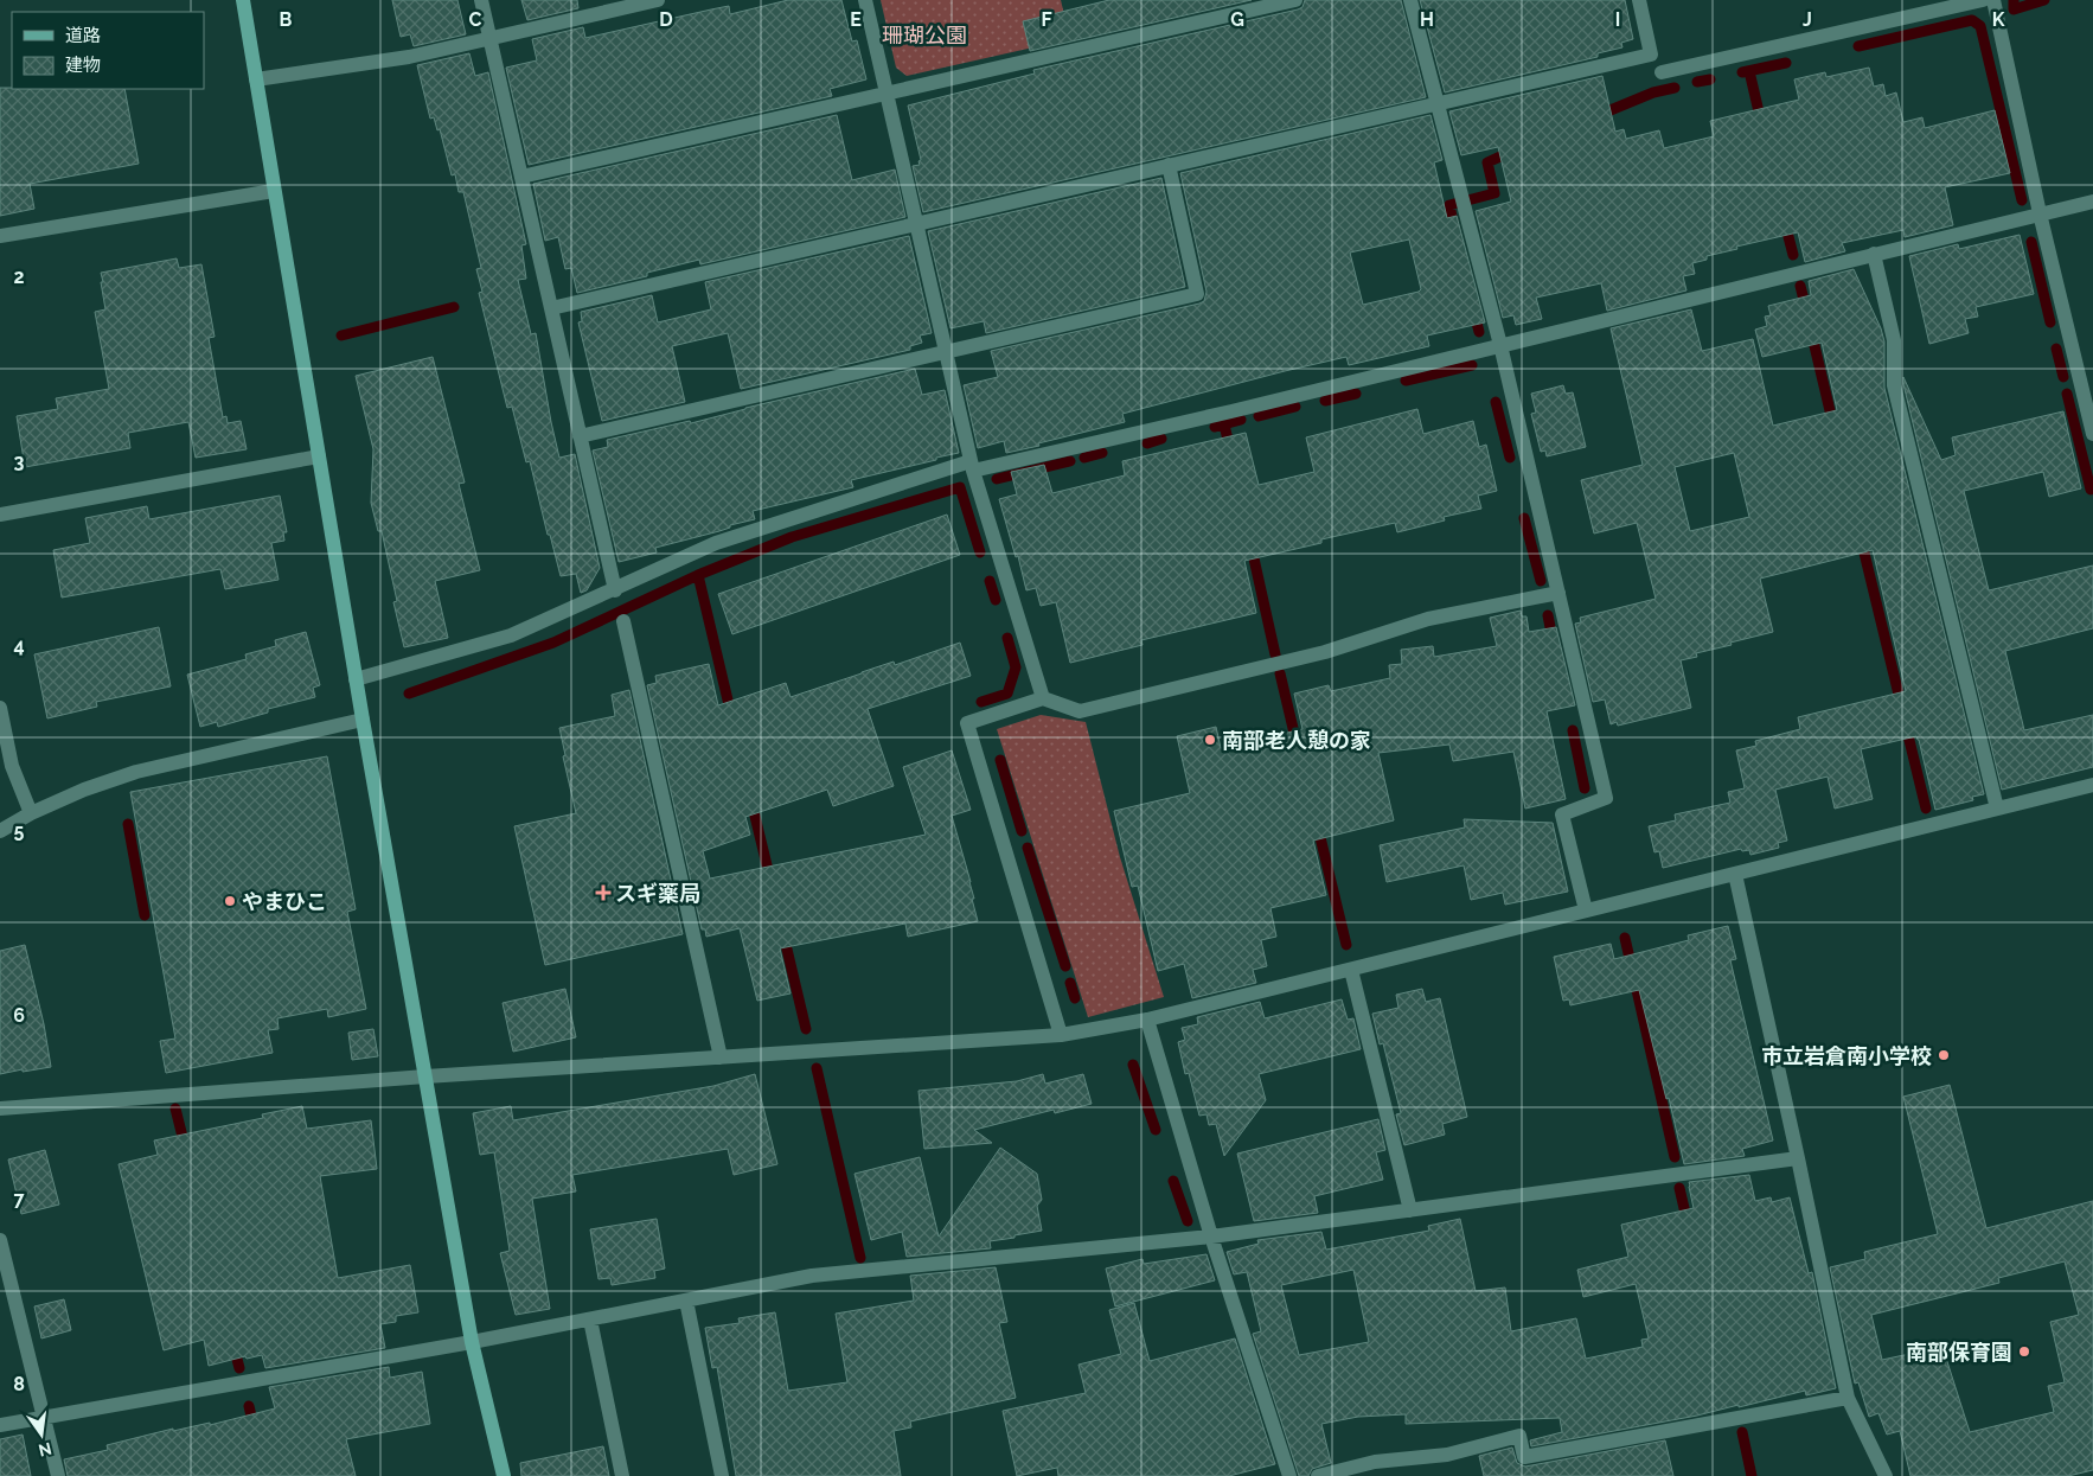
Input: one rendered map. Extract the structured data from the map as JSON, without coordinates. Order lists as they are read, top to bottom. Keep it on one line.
{"parks":["珊瑚公園"],"places":{"other":["南部老人憩の家","やまひこ","市立岩倉南小学校","南部保育園"],"health":["スギ薬局"]},"legend":["道路","建物"],"north":"bottom","grid":{"columns":["B","C","D","E","F","G","H","I","J","K"],"rows":["2","3","4","5","6","7","8"]}}
